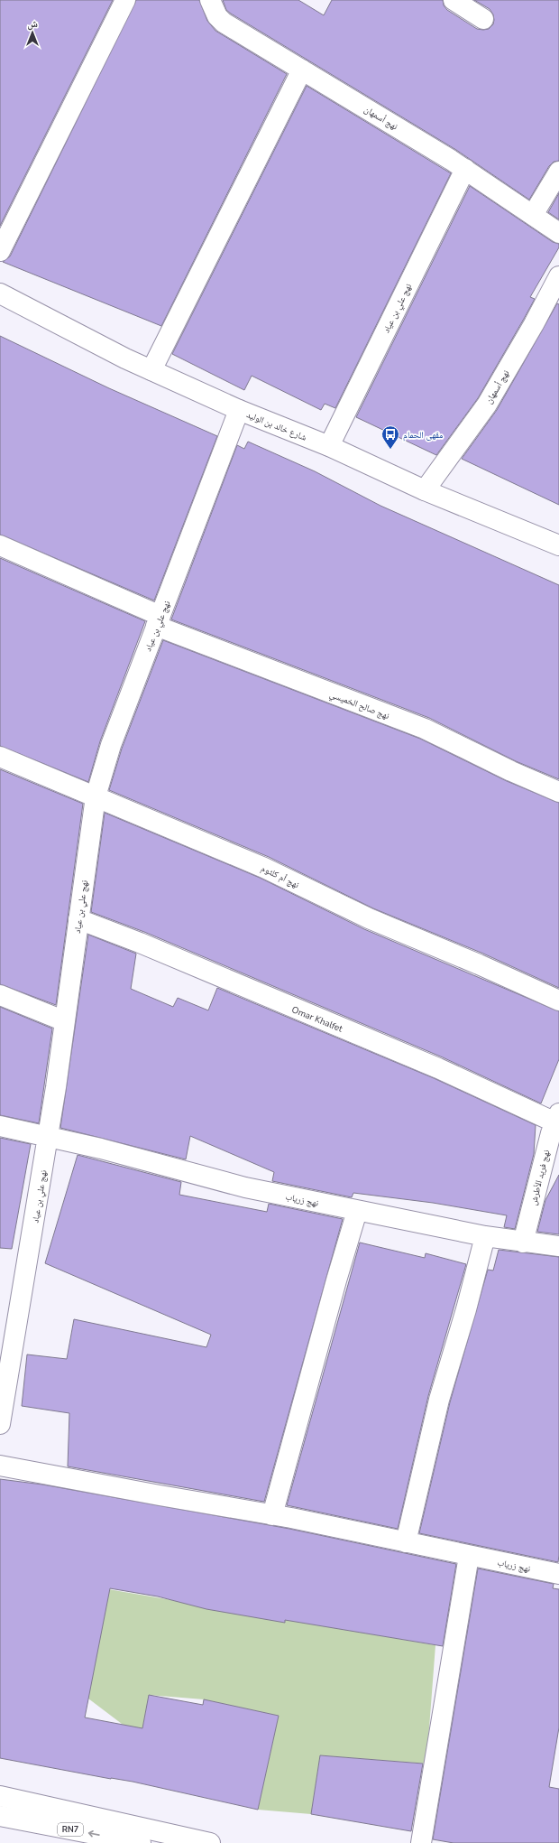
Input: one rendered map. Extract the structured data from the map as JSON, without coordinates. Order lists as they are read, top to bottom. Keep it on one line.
{"streets":{"street":["نهج أسمهان","نهج علي بن عياد","شارع خالد بن الوليد","نهج صالح الخميسي","نهج أم كلثوم","Omar Khalfet","نهج فريد الأطرش","نهج زرياب","RN7"]},"crossings":[["نهج أسمهان","نهج علي بن عياد"],["نهج أسمهان","شارع خالد بن الوليد"],["نهج علي بن عياد","شارع خالد بن الوليد"],["نهج علي بن عياد","نهج صالح الخميسي"],["نهج علي بن عياد","نهج أم كلثوم"],["نهج علي بن عياد","Omar Khalfet"],["نهج علي بن عياد","نهج زرياب"],["Omar Khalfet","نهج فريد الأطرش"],["نهج فريد الأطرش","نهج زرياب"]],"places":{"bus stop":["مقهى الحمام"]},"north":"top"}
